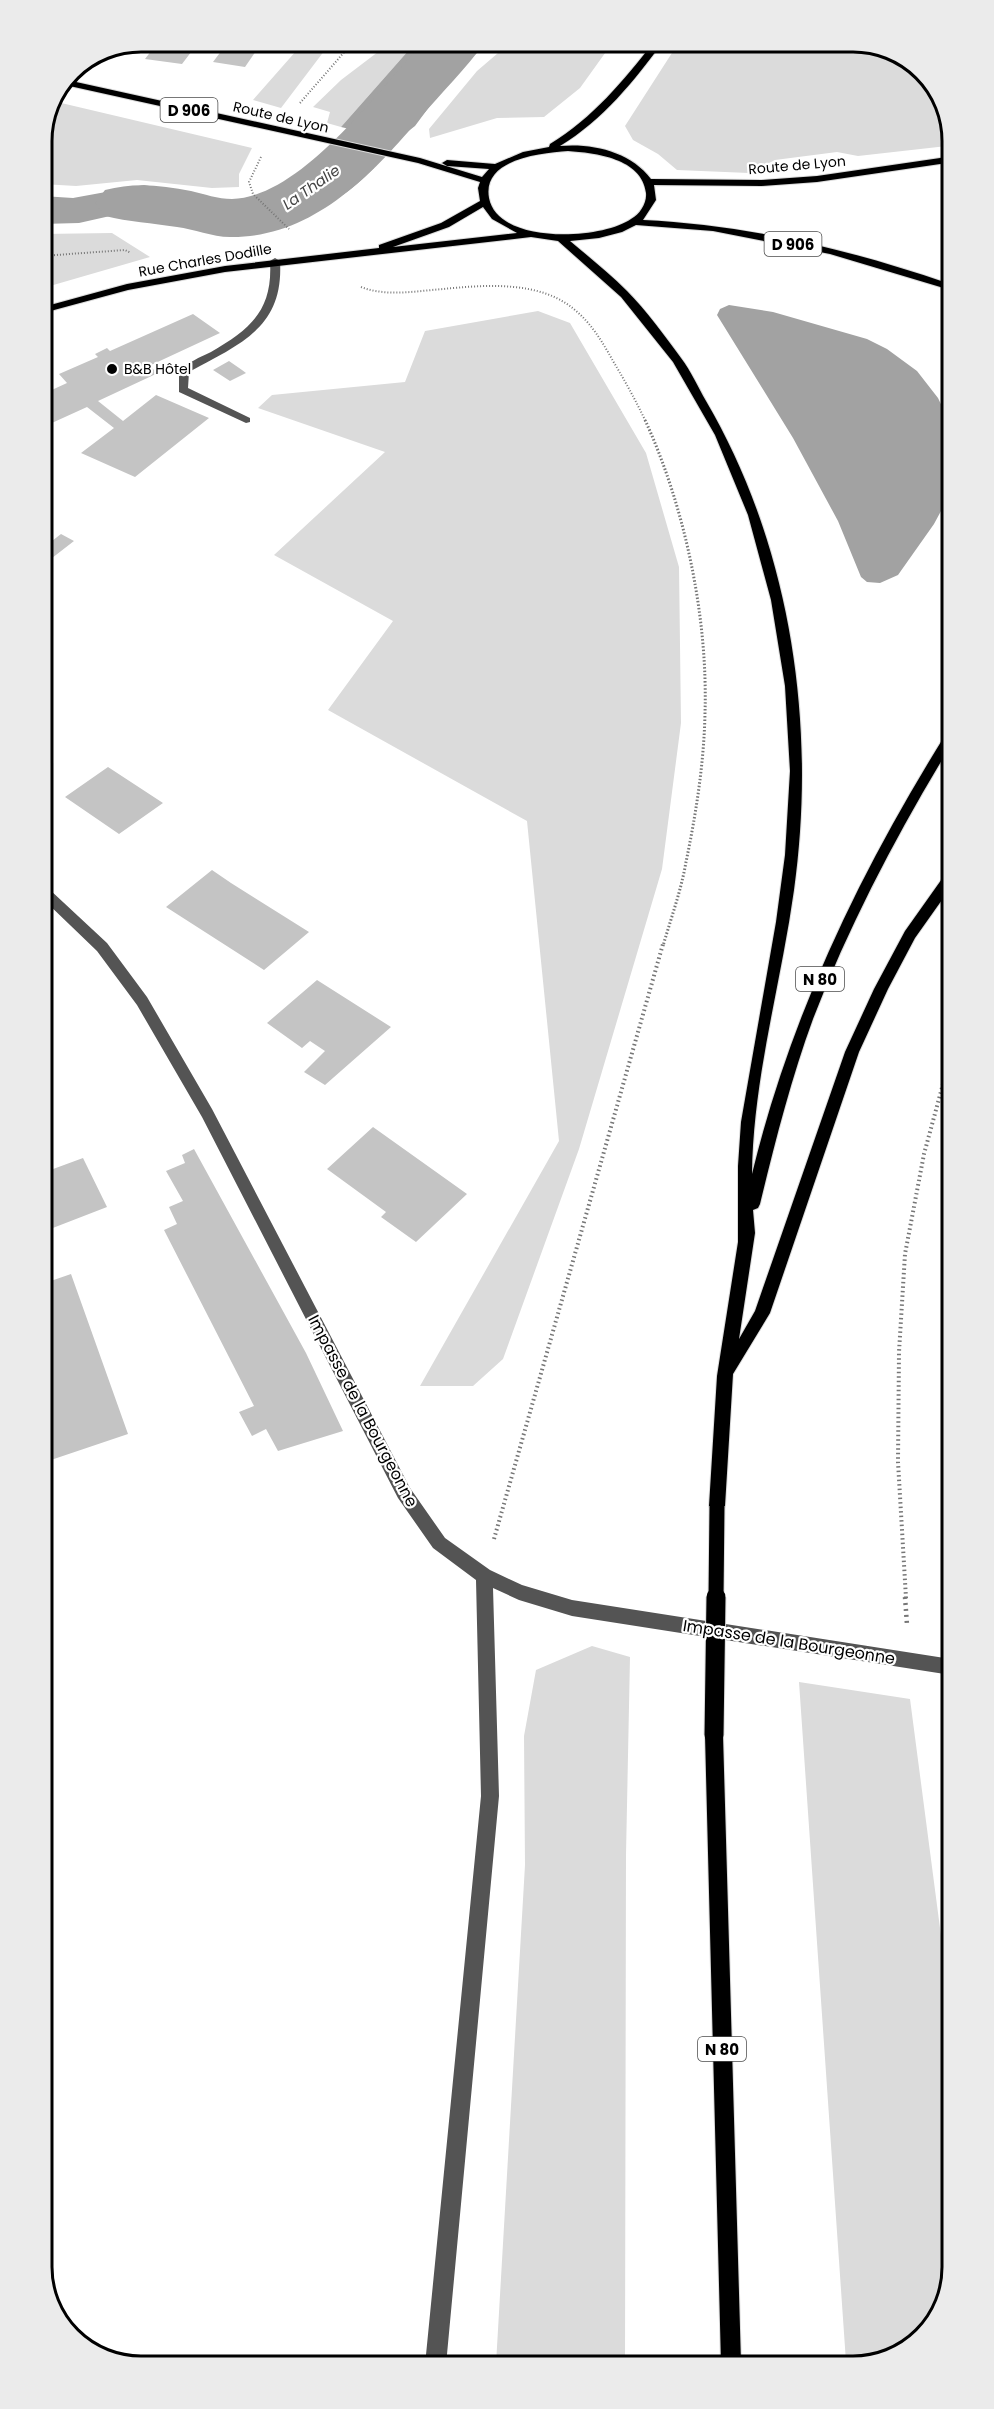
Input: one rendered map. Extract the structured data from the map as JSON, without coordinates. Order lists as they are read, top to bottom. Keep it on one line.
{"streets":{"main road":["D 906","Route de Lyon","Rue Charles Dodille","N 80"],"street":["Impasse de la Bourgeonne"]},"water":["La Thalie"],"places":["B&B Hôtel"]}
